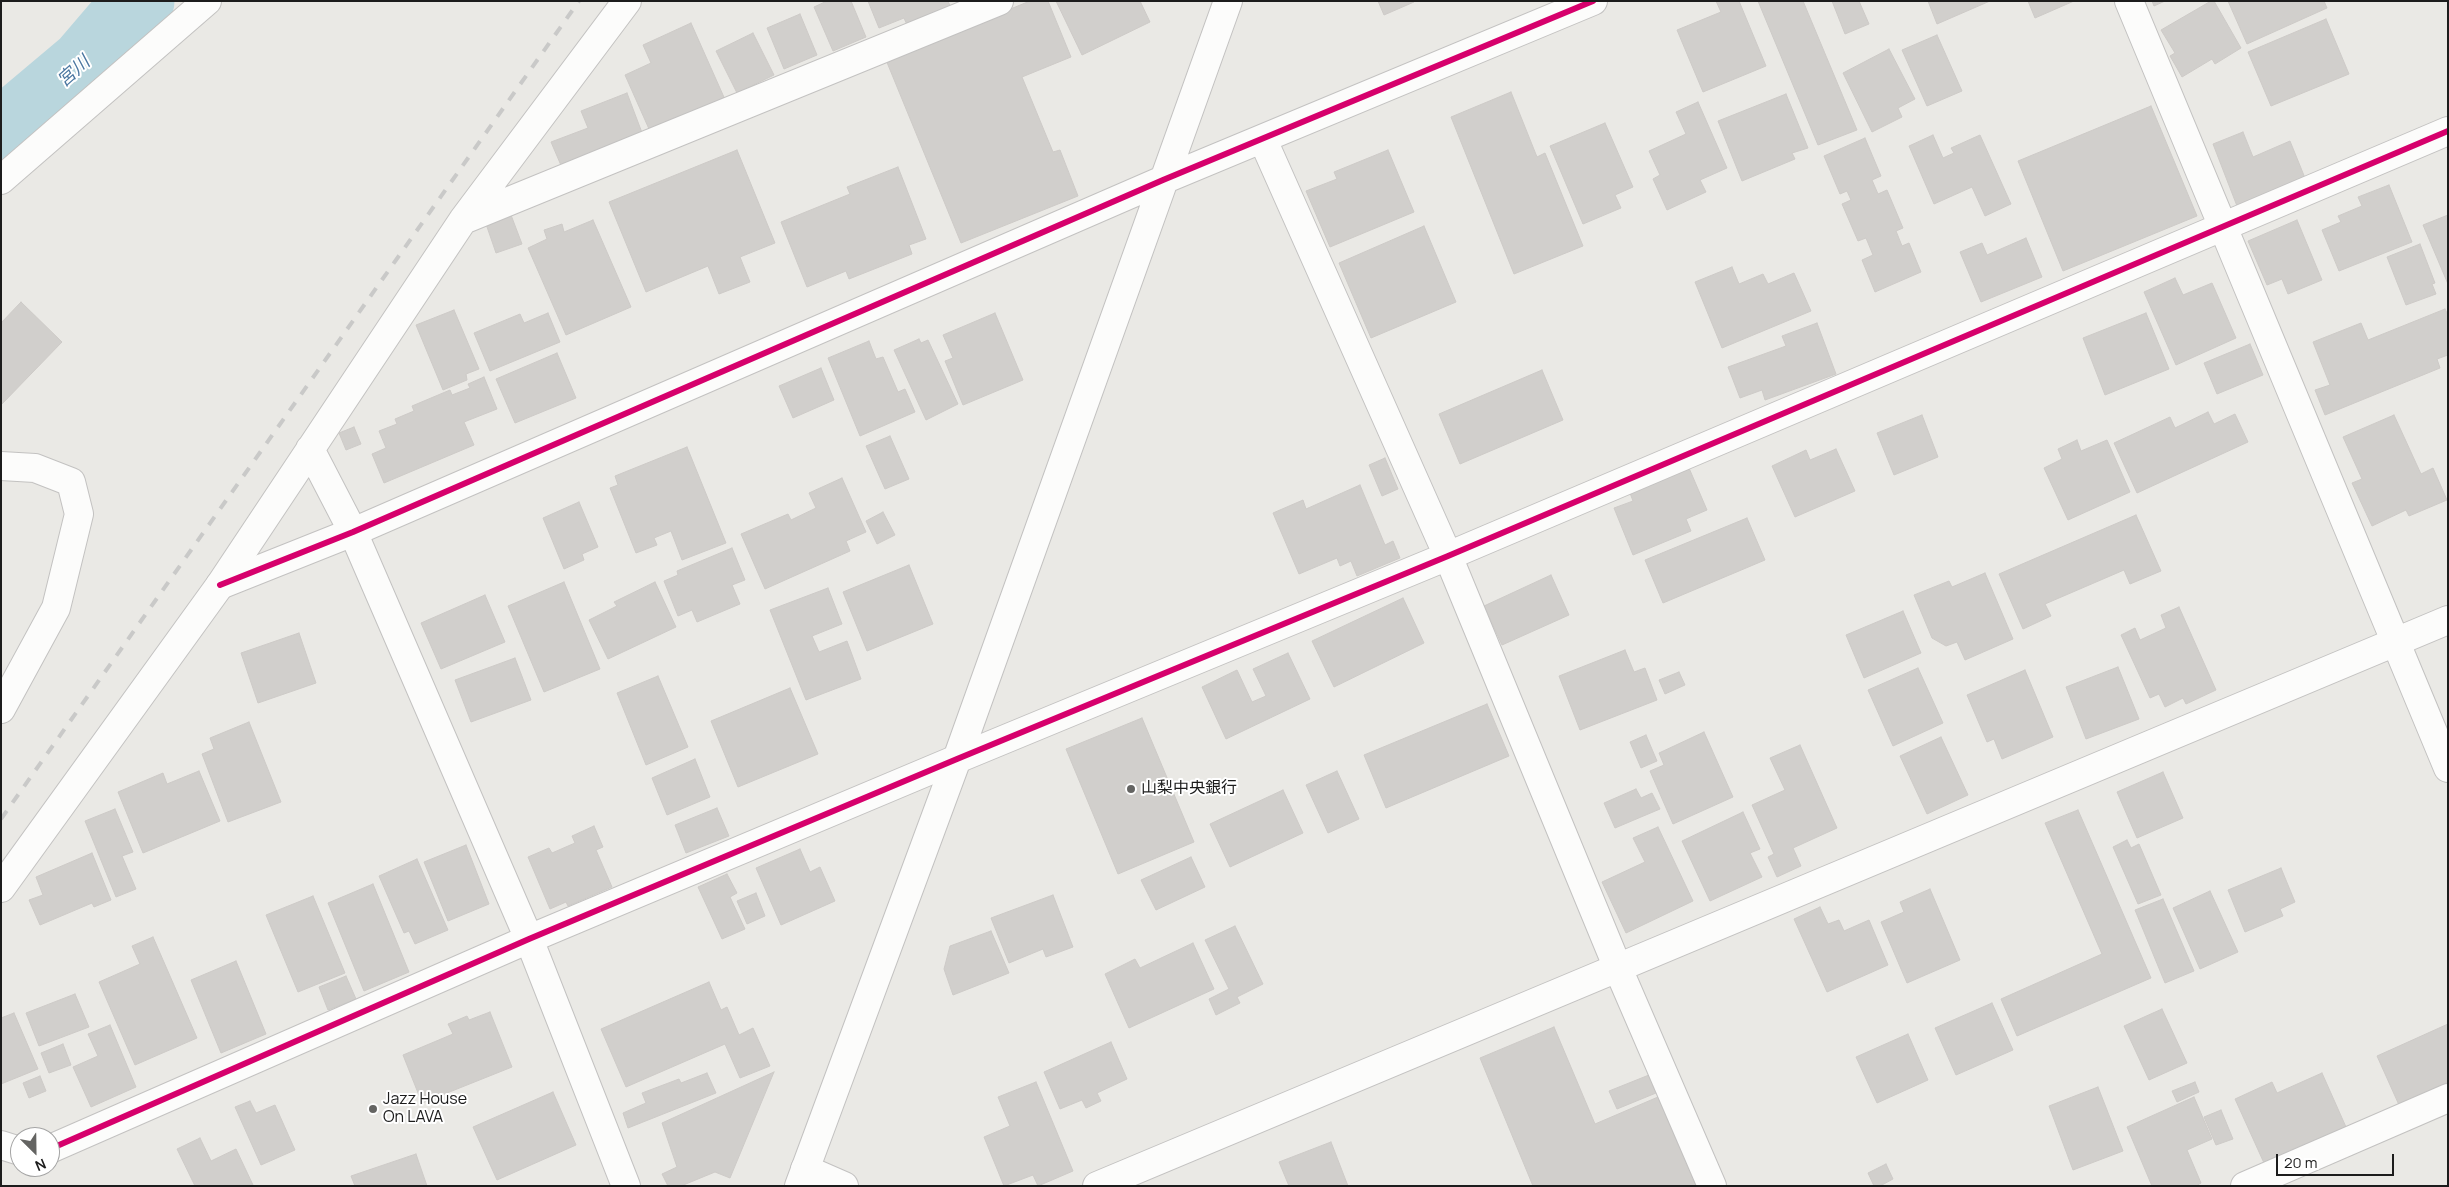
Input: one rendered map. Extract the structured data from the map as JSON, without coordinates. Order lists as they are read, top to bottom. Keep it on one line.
{"water":["宮川"],"places":["山梨中央銀行","Jazz House On LAVA"],"scale_bar":"20 m","north":"bottom right"}
